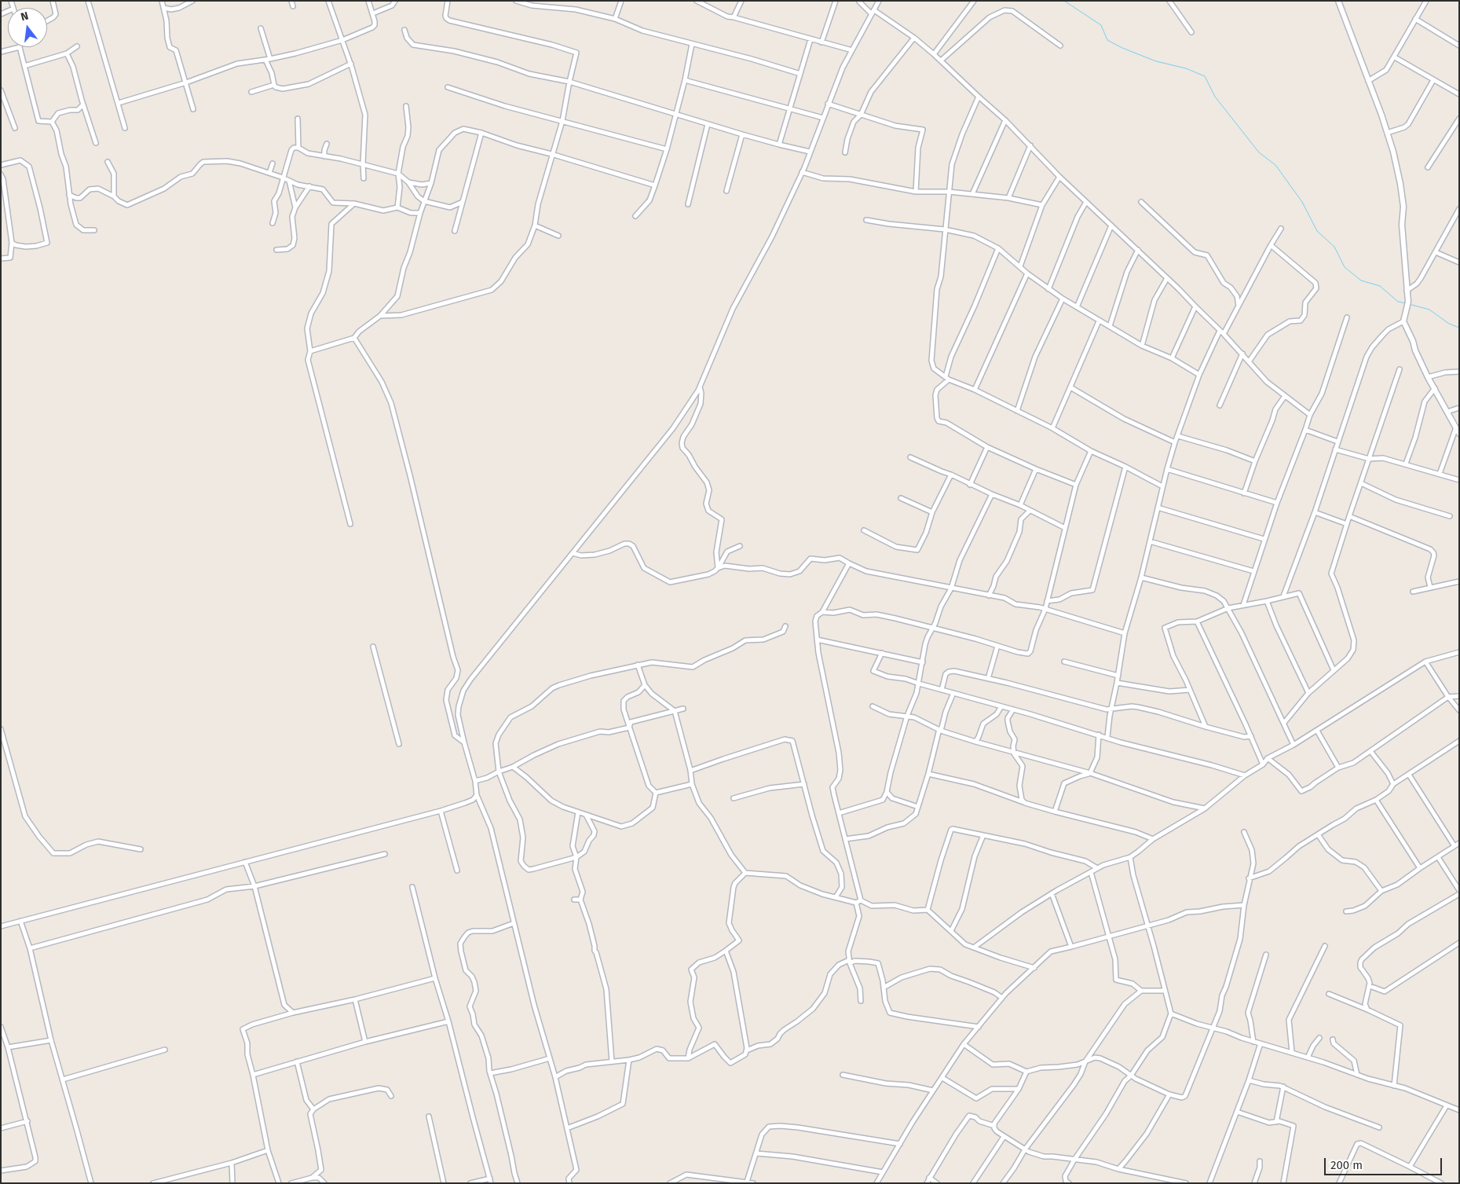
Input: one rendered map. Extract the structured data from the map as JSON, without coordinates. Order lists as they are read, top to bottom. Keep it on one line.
{"scale_bar":"200 m","north":"top"}
